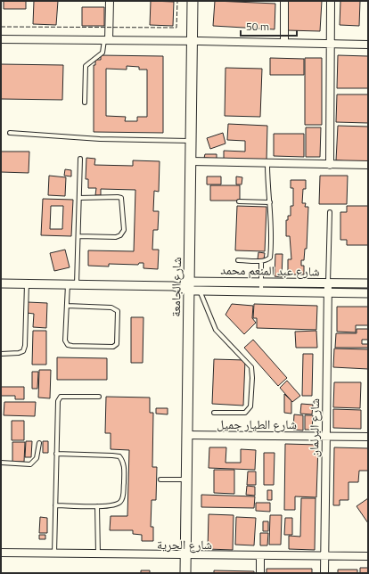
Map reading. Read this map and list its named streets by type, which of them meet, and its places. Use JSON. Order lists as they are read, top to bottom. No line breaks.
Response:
{"streets":{"main road":["شارع الجامعة"],"street":["شارع عبد المنعم محمد","شارع الطيار جميل","شارع البرلمان","شارع الحرية"]},"crossings":[["شارع عبد المنعم محمد","شارع الجامعة"],["شارع عبد المنعم محمد","شارع البرلمان"],["شارع الجامعة","شارع الطيار جميل"],["شارع الجامعة","شارع الحرية"],["شارع الطيار جميل","شارع البرلمان"],["شارع البرلمان","شارع الحرية"]],"scale_bar":"50 m"}
